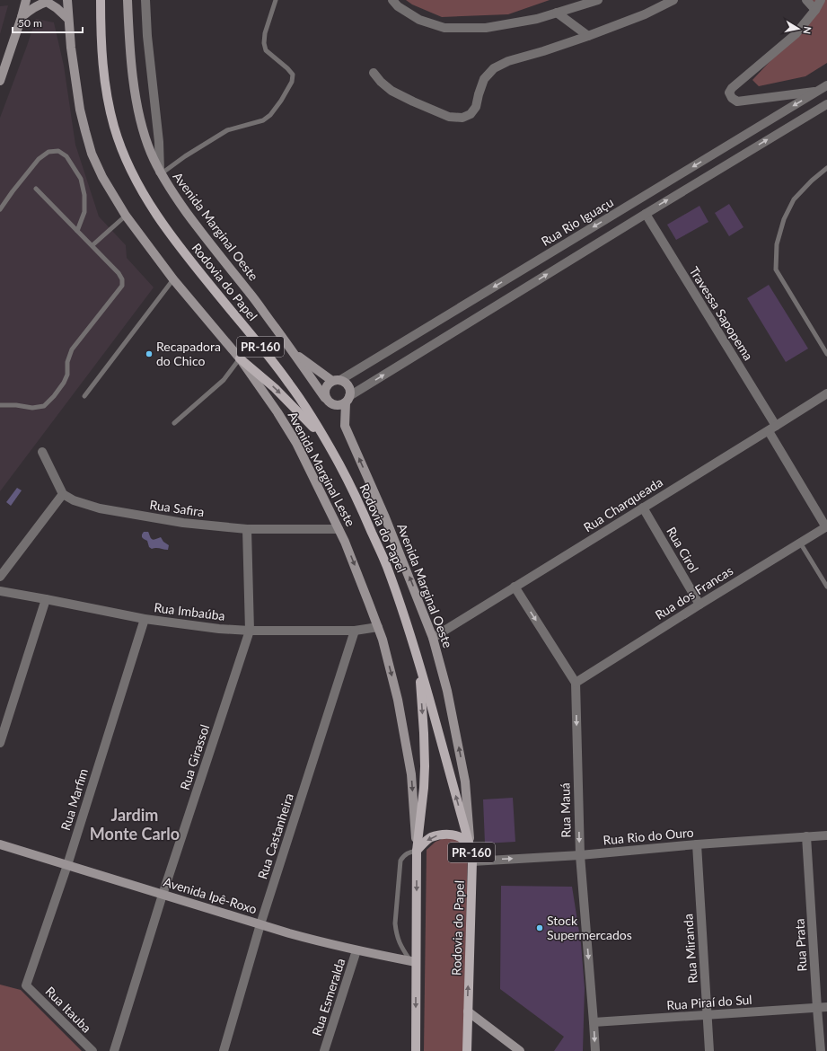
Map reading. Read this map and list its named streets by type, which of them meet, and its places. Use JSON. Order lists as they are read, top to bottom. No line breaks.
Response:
{"streets":{"main road":["Avenida Marginal Oeste","Rodovia do Papel","PR-160","Avenida Marginal Leste","Avenida Ipê-Roxo"],"street":["Rua Rio Iguaçu","Travessa Sapopema","Rua Charqueada","Rua Safira","Rua Cirol","Rua dos Francas","Rua Imbaúba","Rua Girassol","Rua Marfim","Rua Mauá","Rua Castanheira","Rua Rio do Ouro","Rua Prata","Rua Miranda","Rua Esmeralda","Rua Piraí do Sul","Rua Itauba"]},"crossings":[["Rua Rio Iguaçu","Avenida Marginal Oeste"],["Avenida Marginal Oeste","Rodovia do Papel"],["Avenida Marginal Oeste","Rua Charqueada"],["Rodovia do Papel","Avenida Marginal Leste"],["Rodovia do Papel","Rua Rio do Ouro"],["Rodovia do Papel","Avenida Ipê-Roxo"],["Travessa Sapopema","Rua Charqueada"],["Travessa Sapopema","Rua dos Francas"],["Avenida Marginal Leste","Rua Safira"],["Avenida Marginal Leste","Rua Imbaúba"],["Rua Charqueada","Rua Cirol"],["Rua Safira","Rua Girassol"],["Rua Cirol","Rua dos Francas"],["Rua dos Francas","Rua Mauá"],["Rua Imbaúba","Rua Girassol"],["Rua Imbaúba","Rua Marfim"],["Rua Imbaúba","Rua Castanheira"],["Rua Girassol","Avenida Ipê-Roxo"],["Rua Marfim","Avenida Ipê-Roxo"],["Rua Marfim","Rua Itauba"],["Rua Mauá","Rua Rio do Ouro"],["Rua Mauá","Rua Piraí do Sul"],["Rua Castanheira","Avenida Ipê-Roxo"],["Rua Rio do Ouro","Rua Prata"],["Rua Rio do Ouro","Rua Miranda"],["Avenida Ipê-Roxo","Rua Esmeralda"],["Rua Prata","Rua Piraí do Sul"],["Rua Miranda","Rua Piraí do Sul"]],"one_way":["Avenida Marginal Oeste","Avenida Marginal Leste","Rua Mauá"],"districts":["Jardim Monte Carlo"],"places":["Recapadora do Chico","Stock Supermercados"],"scale_bar":"50 m","north":"right"}
